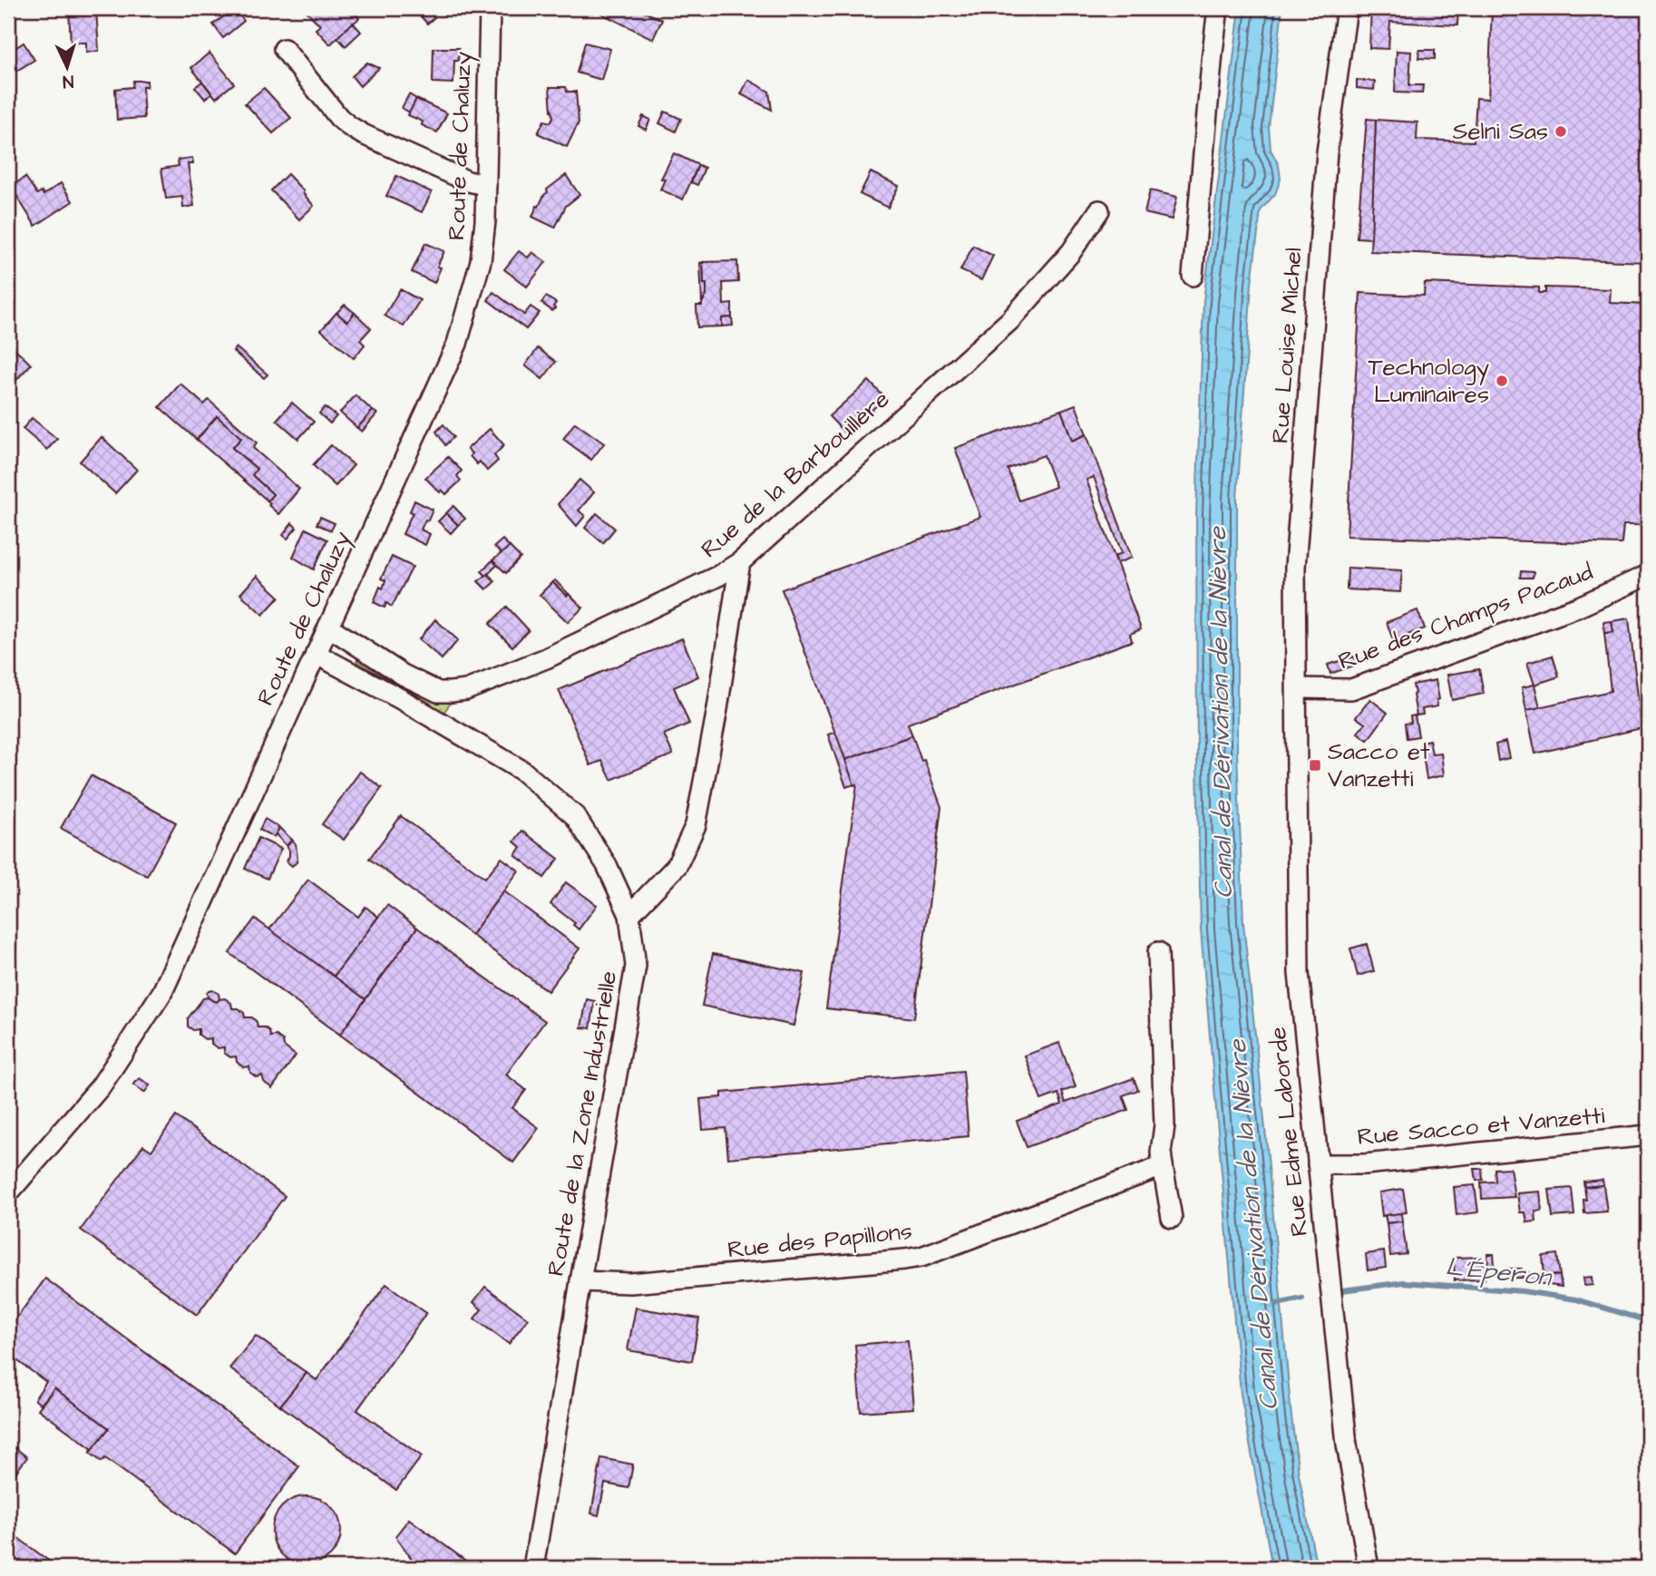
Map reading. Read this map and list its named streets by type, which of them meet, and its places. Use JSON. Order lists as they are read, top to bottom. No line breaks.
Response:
{"streets":{"street":["Route de Chaluzy","Rue Louise Michel","Rue de la Barbouillère","Rue des Champs Pacaud","Route de la Zone Industrielle","Rue Sacco et Vanzetti","Rue Edme Laborde","Rue des Papillons"]},"crossings":[["Route de Chaluzy","Rue de la Barbouillère"],["Route de Chaluzy","Route de la Zone Industrielle"],["Rue Louise Michel","Rue des Champs Pacaud"],["Rue Louise Michel","Rue Edme Laborde"],["Rue des Champs Pacaud","Rue Edme Laborde"],["Route de la Zone Industrielle","Rue des Papillons"],["Rue Sacco et Vanzetti","Rue Edme Laborde"]],"water":["Canal de Dérivation de la Nièvre","L'Éperon"],"places":{"other":["Selni Sas","Technology Luminaires"],"transit":["Sacco et Vanzetti"]},"north":"bottom"}
